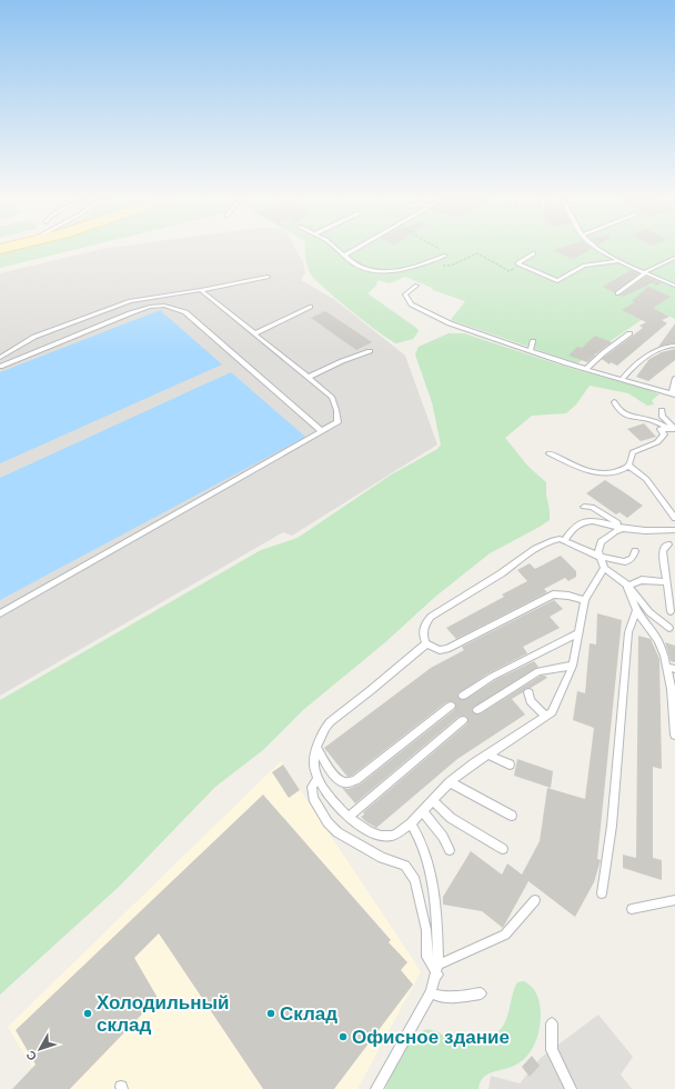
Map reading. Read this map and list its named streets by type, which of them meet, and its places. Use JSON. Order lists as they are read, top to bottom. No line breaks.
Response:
{"places":["Холодильный склад","Склад","Офисное здание"],"north":"bottom left"}
